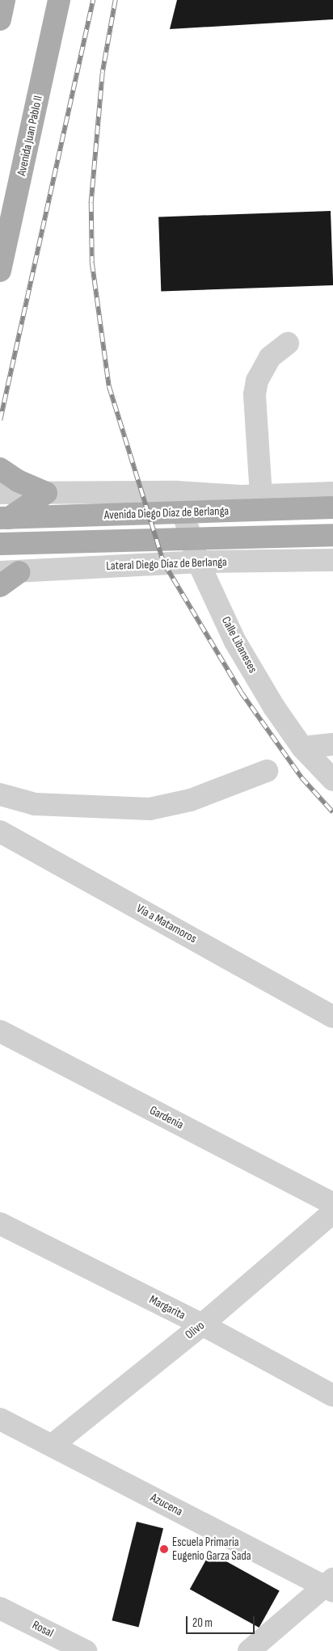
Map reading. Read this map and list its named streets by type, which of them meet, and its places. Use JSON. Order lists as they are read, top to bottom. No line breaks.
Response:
{"streets":{"main road":["Avenida Juan Pablo II","Avenida Diego Díaz de Berlanga"],"street":["Lateral Diego Díaz de Berlanga","Calle Libaneses","Vía a Matamoros","Gardenia","Margarita","Olivo","Azucena","Rosal"]},"crossings":[["Lateral Diego Díaz de Berlanga","Calle Libaneses"],["Margarita","Olivo"],["Olivo","Azucena"]],"places":["Escuela Primaria Eugenio Garza Sada"],"scale_bar":"20 m"}
